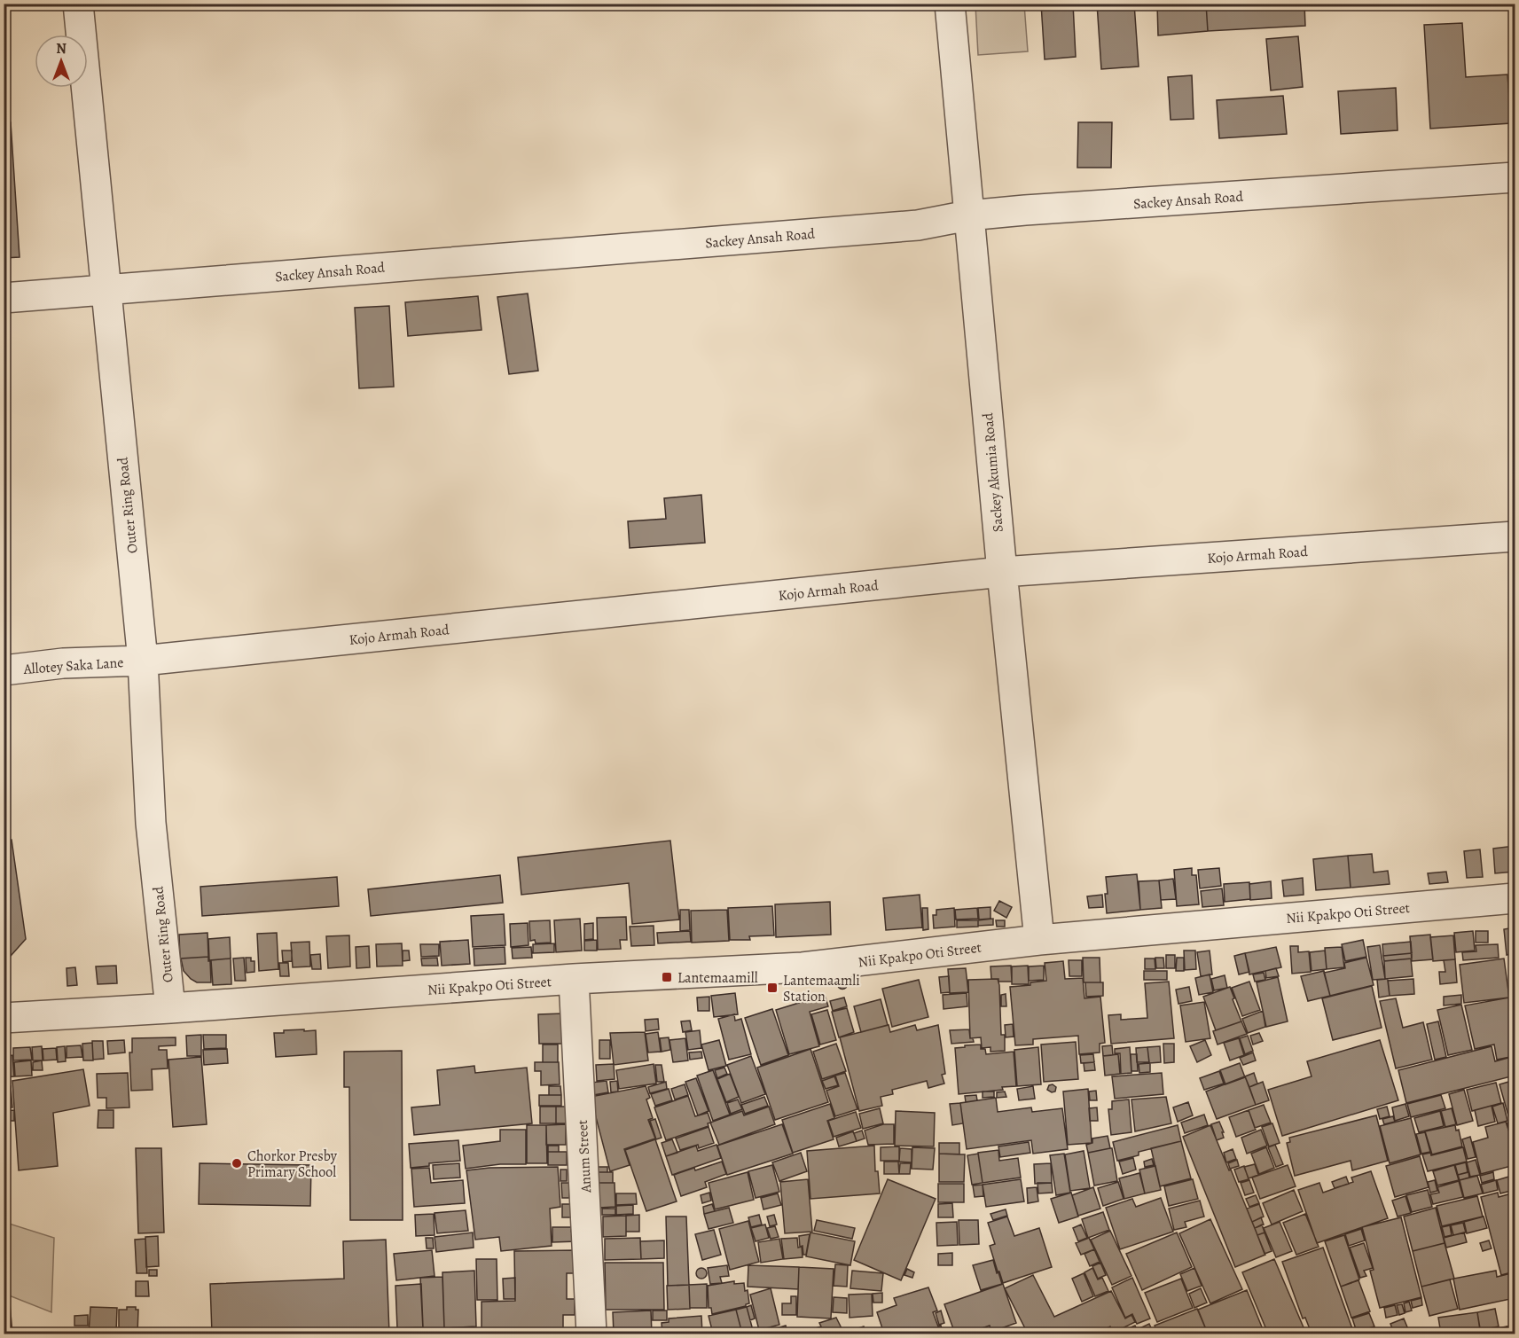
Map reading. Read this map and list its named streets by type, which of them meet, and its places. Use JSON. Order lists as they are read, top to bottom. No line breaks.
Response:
{"streets":{"street":["Sackey Ansah Road","Sackey Akumia Road","Outer Ring Road","Kojo Armah Road","Allotey Saka Lane","Nii Kpakpo Oti Street","Anum Street"]},"crossings":[["Sackey Ansah Road","Sackey Akumia Road"],["Sackey Ansah Road","Outer Ring Road"],["Sackey Akumia Road","Kojo Armah Road"],["Sackey Akumia Road","Nii Kpakpo Oti Street"],["Outer Ring Road","Kojo Armah Road"],["Outer Ring Road","Allotey Saka Lane"],["Outer Ring Road","Nii Kpakpo Oti Street"],["Kojo Armah Road","Allotey Saka Lane"],["Nii Kpakpo Oti Street","Anum Street"]],"places":{"transit":["Lantemaamill","Lantemaamli Station"],"other":["Chorkor Presby Primary School"]},"north":"top"}
